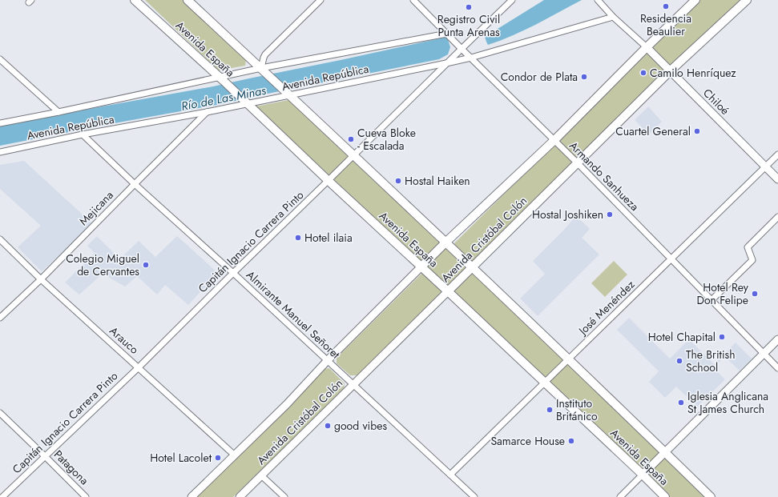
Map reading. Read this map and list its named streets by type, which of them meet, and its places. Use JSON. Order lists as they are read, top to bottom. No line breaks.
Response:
{"streets":{"main road":["Avenida España","Avenida Cristóbal Colón"],"street":["Avenida República","Chiloé","Armando Sanhueza","Mejicana","Capitán Ignacio Carrera Pinto","José Menéndez","Almirante Manuel Señoret","Arauco","Patagona"]},"crossings":[["Avenida España","Avenida República"],["Avenida España","Avenida Cristóbal Colón"],["Avenida España","Capitán Ignacio Carrera Pinto"],["Avenida España","José Menéndez"],["Avenida República","Chiloé"],["Avenida República","Armando Sanhueza"],["Avenida República","Mejicana"],["Avenida República","Capitán Ignacio Carrera Pinto"],["Avenida República","Almirante Manuel Señoret"],["Chiloé","Avenida Cristóbal Colón"],["Chiloé","José Menéndez"],["Armando Sanhueza","Avenida Cristóbal Colón"],["Armando Sanhueza","Capitán Ignacio Carrera Pinto"],["Armando Sanhueza","José Menéndez"],["Mejicana","Almirante Manuel Señoret"],["Mejicana","Arauco"],["Avenida Cristóbal Colón","Almirante Manuel Señoret"],["Avenida Cristóbal Colón","Arauco"],["Capitán Ignacio Carrera Pinto","Almirante Manuel Señoret"],["Capitán Ignacio Carrera Pinto","Arauco"],["Capitán Ignacio Carrera Pinto","Patagona"],["José Menéndez","Almirante Manuel Señoret"]],"water":["Río de Las Minas"],"places":["Residencia Beaulier","Registro Civil Punta Arenas","Camilo Henríquez","Condor de Plata","Cuartel General","Cueva Bloke - Escalada","Hostal Haiken","Hostal Joshiken","Hotel ilaia","Colegio Miguel de Cervantes","Hotel Rey Don Felipe","Hotel Chapital","The British School","Iglesia Anglicana St James Church","Instituto Británico","good vibes","Samarce House","Hotel Lacolet"]}
